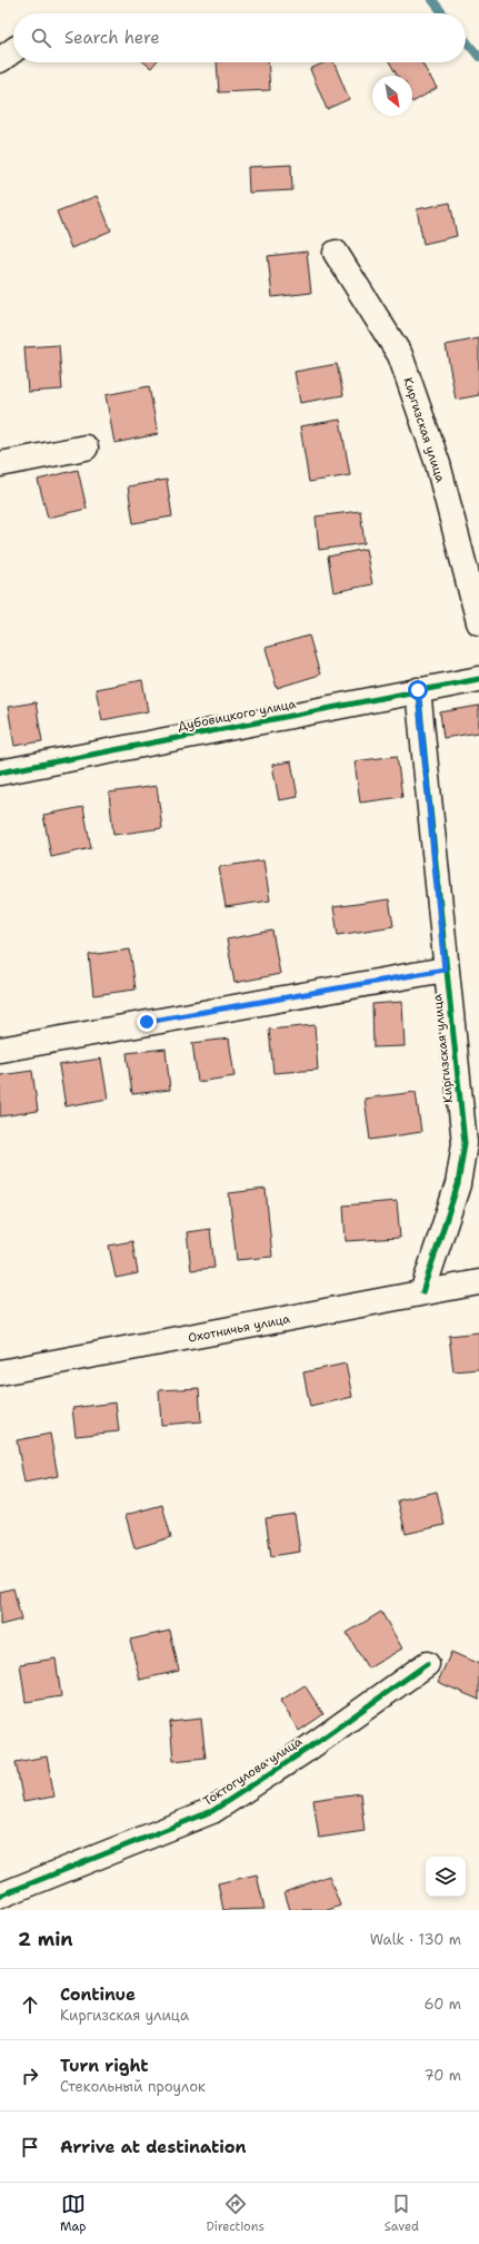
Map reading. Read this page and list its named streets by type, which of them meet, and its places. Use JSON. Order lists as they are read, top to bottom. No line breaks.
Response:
{"streets":{"street":["Киргизская улица","Дубовицкого улица","Охотничья улица","Токтогулова улица"]},"crossings":[["Киргизская улица","Дубовицкого улица"],["Киргизская улица","Охотничья улица"]],"north":"bottom right","page":{"search":"Search here","heading":["2 min","Walk · 130 m"],"list":[["Continue","Киргизская улица","60 m"],["Turn right","Стекольный проулок","70 m"],"Arrive at destination"],"nav":["Map","Directions","Saved"]}}
